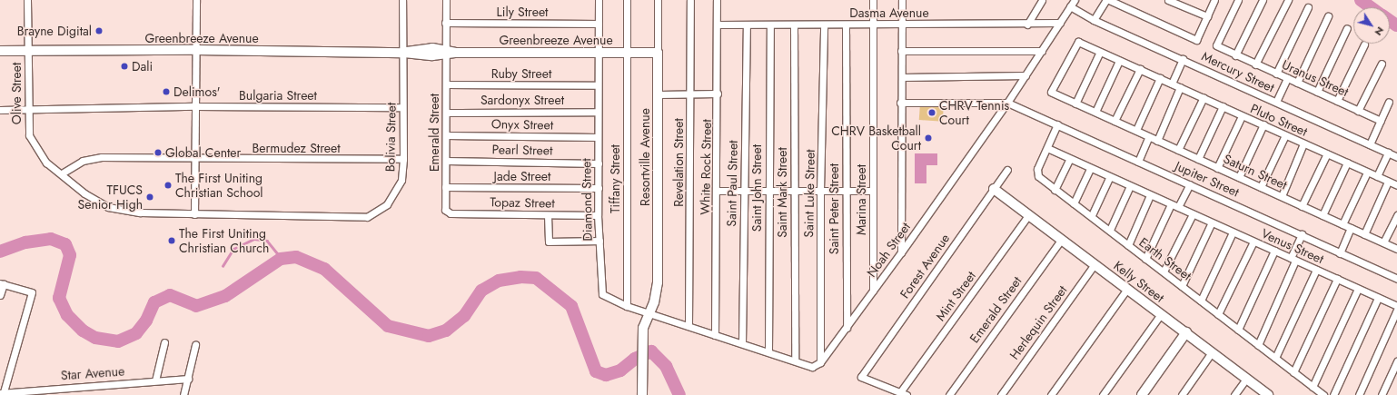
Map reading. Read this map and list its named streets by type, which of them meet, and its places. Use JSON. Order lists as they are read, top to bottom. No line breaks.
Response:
{"streets":{"street":["Lily Street","Dasma Avenue","Greenbreeze Avenue","Mercury Street","Ruby Street","Uranus Street","Olive Street","Bulgaria Street","Sardonyx Street","Pluto Street","Onyx Street","Emerald Street","Bolivia Street","Bermudez Street","Pearl Street","Resortville Avenue","Revelation Street","White Rock Street","Saturn Street","Jade Street","Tiffany Street","Jupiter Street","Saint Paul Street","Saint John Street","Saint Mark Street","Saint Luke Street","Diamond Street","Marina Street","Topaz Street","Saint Peter Street","Venus Street","Noah Street","Earth Street","Forest Avenue","Kelly Street","Mint Street","Herlequin Street","Star Avenue"]},"crossings":[["Lily Street","Emerald Street"],["Lily Street","Diamond Street"],["Dasma Avenue","White Rock Street"],["Dasma Avenue","Saint Paul Street"],["Dasma Avenue","Saint John Street"],["Dasma Avenue","Saint Mark Street"],["Dasma Avenue","Saint Luke Street"],["Dasma Avenue","Marina Street"],["Dasma Avenue","Saint Peter Street"],["Dasma Avenue","Noah Street"],["Greenbreeze Avenue","Olive Street"],["Greenbreeze Avenue","Emerald Street"],["Greenbreeze Avenue","Bolivia Street"],["Greenbreeze Avenue","Resortville Avenue"],["Greenbreeze Avenue","Tiffany Street"],["Greenbreeze Avenue","Diamond Street"],["Mercury Street","Noah Street"],["Ruby Street","Emerald Street"],["Ruby Street","Diamond Street"],["Olive Street","Bulgaria Street"],["Olive Street","Bolivia Street"],["Olive Street","Bermudez Street"],["Bulgaria Street","Bolivia Street"],["Sardonyx Street","Emerald Street"],["Sardonyx Street","Diamond Street"],["Pluto Street","Saturn Street"],["Onyx Street","Emerald Street"],["Onyx Street","Diamond Street"],["Emerald Street","Pearl Street"],["Emerald Street","Jade Street"],["Emerald Street","Topaz Street"],["Emerald Street","Kelly Street"],["Bolivia Street","Bermudez Street"],["Pearl Street","Diamond Street"],["Resortville Avenue","Diamond Street"],["Jade Street","Diamond Street"],["Tiffany Street","Diamond Street"],["Jupiter Street","Noah Street"],["Jupiter Street","Earth Street"],["Saint Luke Street","Noah Street"],["Diamond Street","Topaz Street"],["Marina Street","Noah Street"],["Saint Peter Street","Noah Street"],["Venus Street","Earth Street"],["Forest Avenue","Kelly Street"],["Forest Avenue","Mint Street"],["Kelly Street","Mint Street"],["Kelly Street","Herlequin Street"]],"places":["Brayne Digital","Dali","Delimos'","CHRV Tennis Court","CHRV Basketball Court","Global Center","The First Uniting Christian School","TFUCS Senior High","The First Uniting Christian Church"],"north":"bottom right"}
